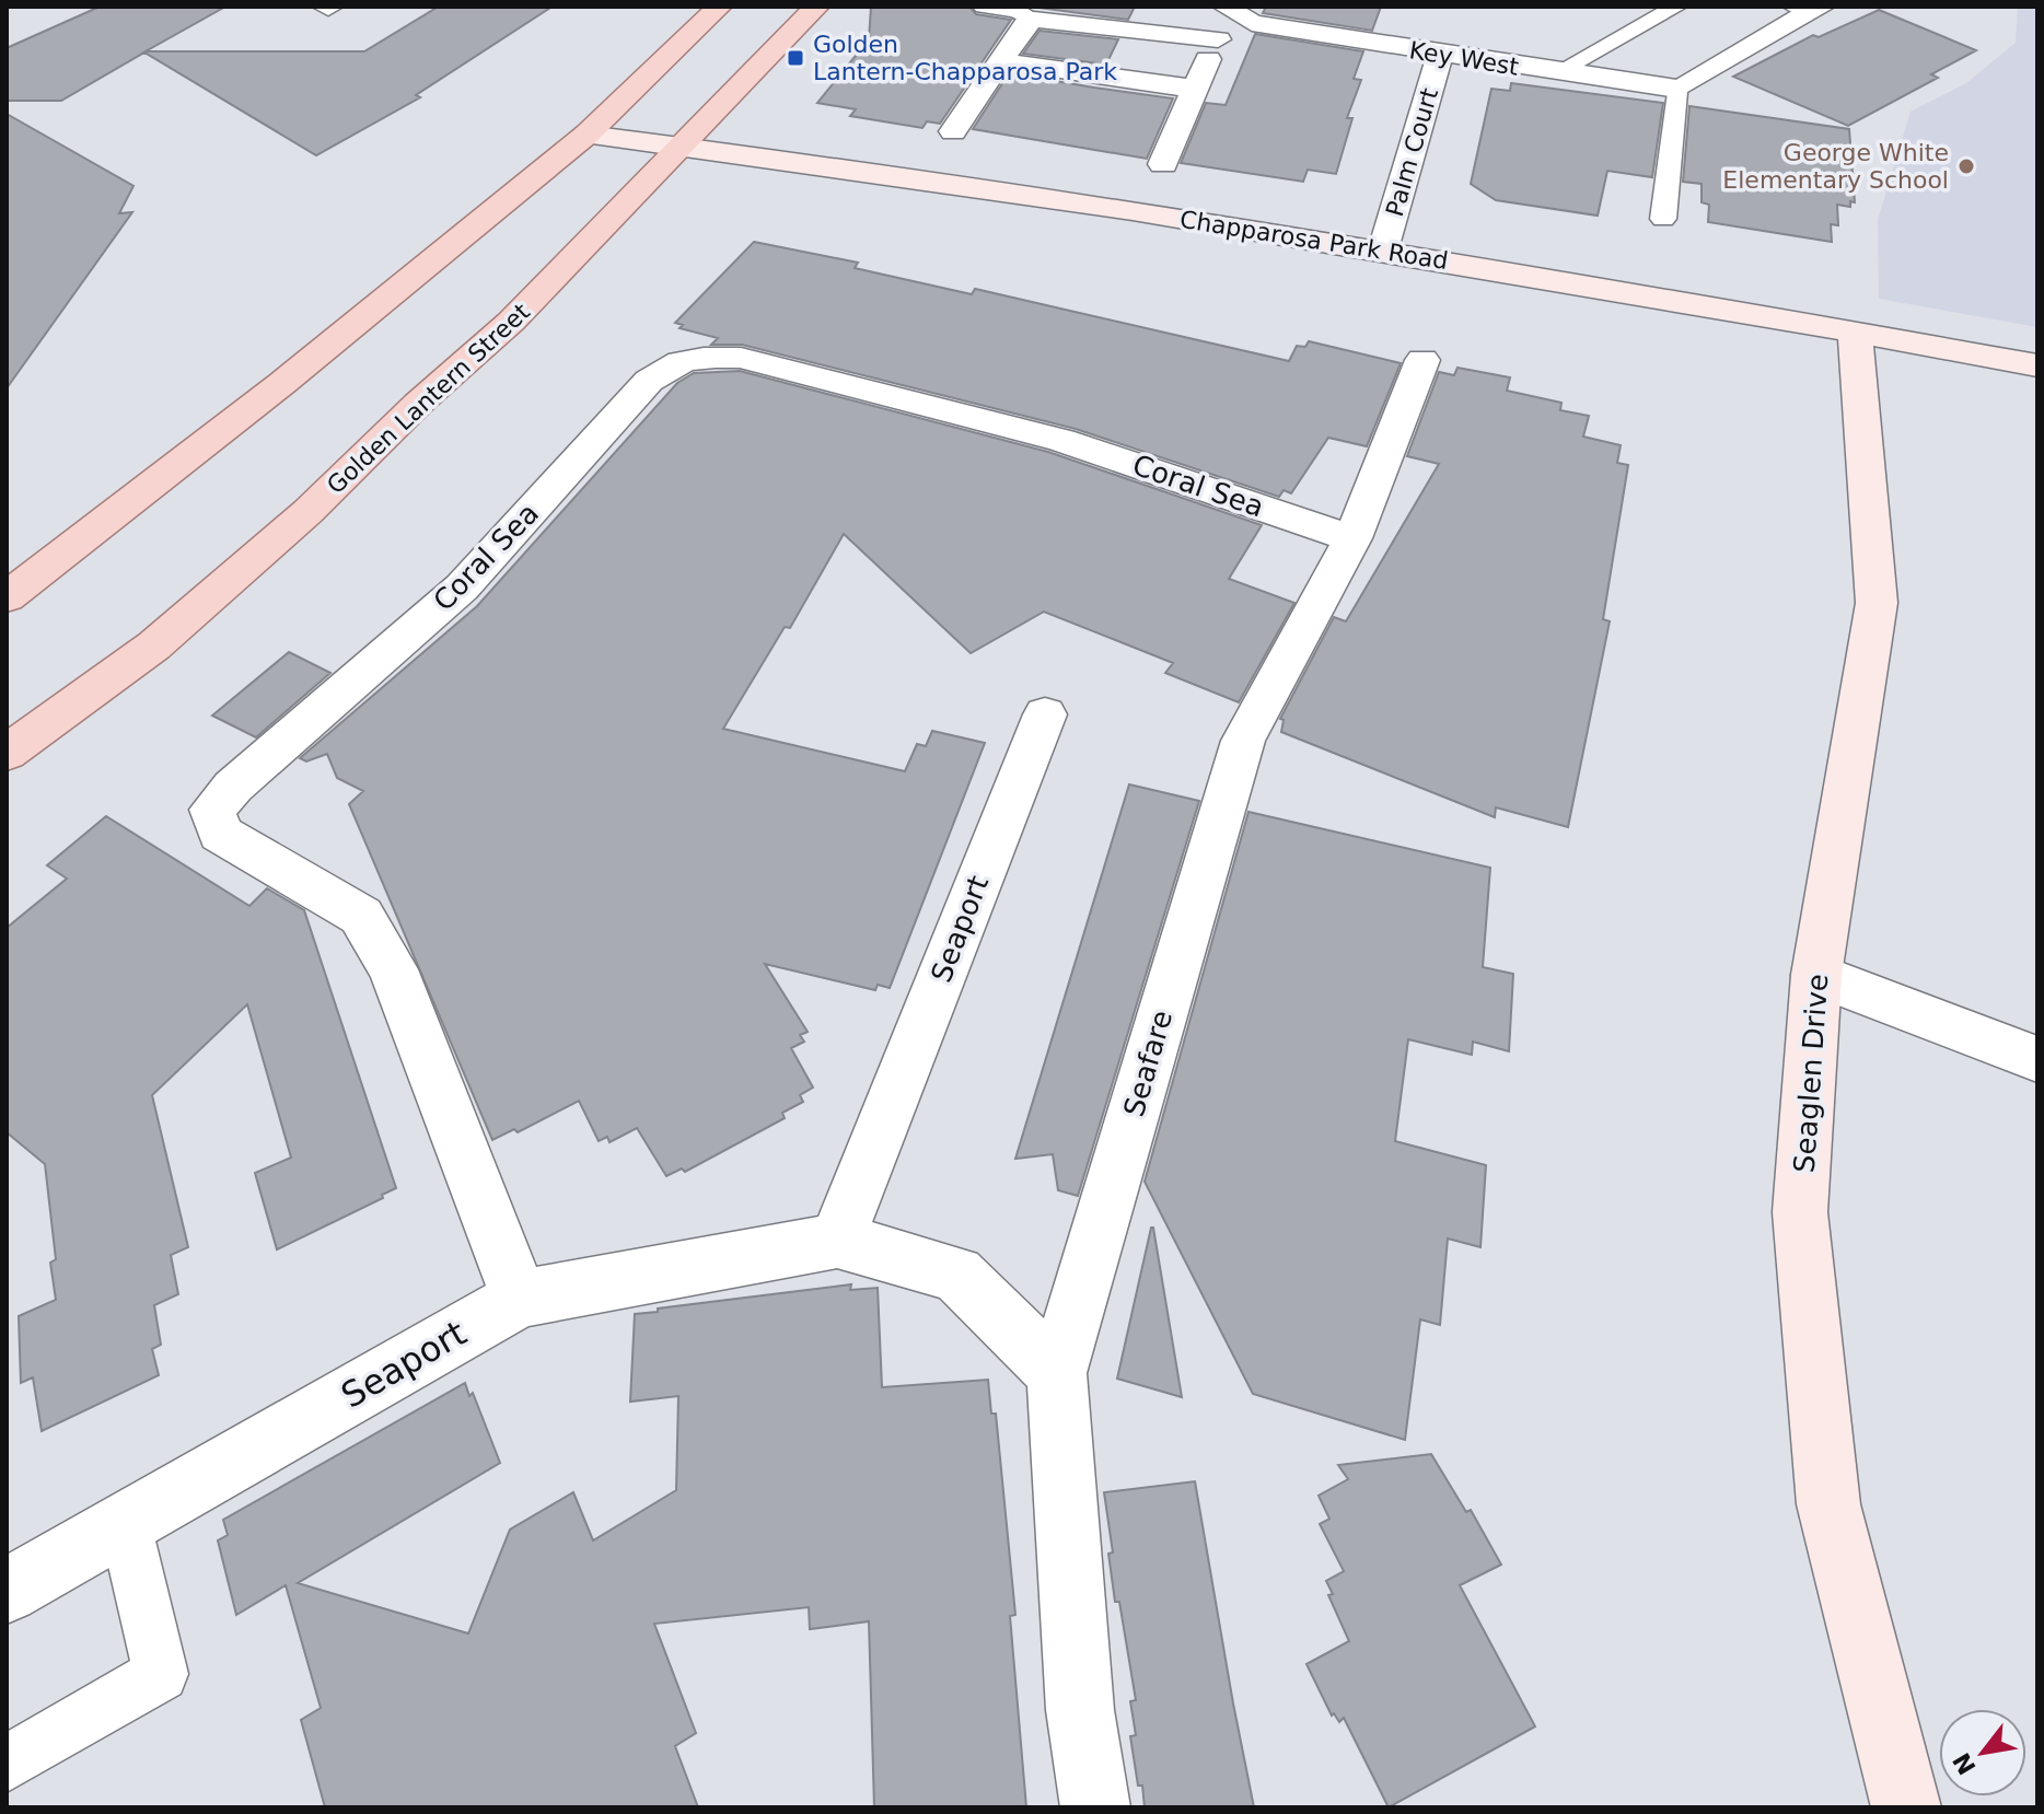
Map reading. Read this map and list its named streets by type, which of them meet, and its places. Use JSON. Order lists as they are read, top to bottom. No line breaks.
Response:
{"streets":{"main road":["Golden Lantern Street"],"street":["Key West","Palm Court","Chapparosa Park Road","Coral Sea","Seaport","Seafare","Seaglen Drive"]},"crossings":[["Key West","Palm Court"],["Palm Court","Chapparosa Park Road"],["Chapparosa Park Road","Golden Lantern Street"],["Chapparosa Park Road","Seaglen Drive"],["Coral Sea","Seaport"],["Coral Sea","Seafare"],["Seaport","Seafare"]],"places":{"transit":["Golden Lantern-Chapparosa Park"],"other":["George White Elementary School"]},"north":"bottom left"}
